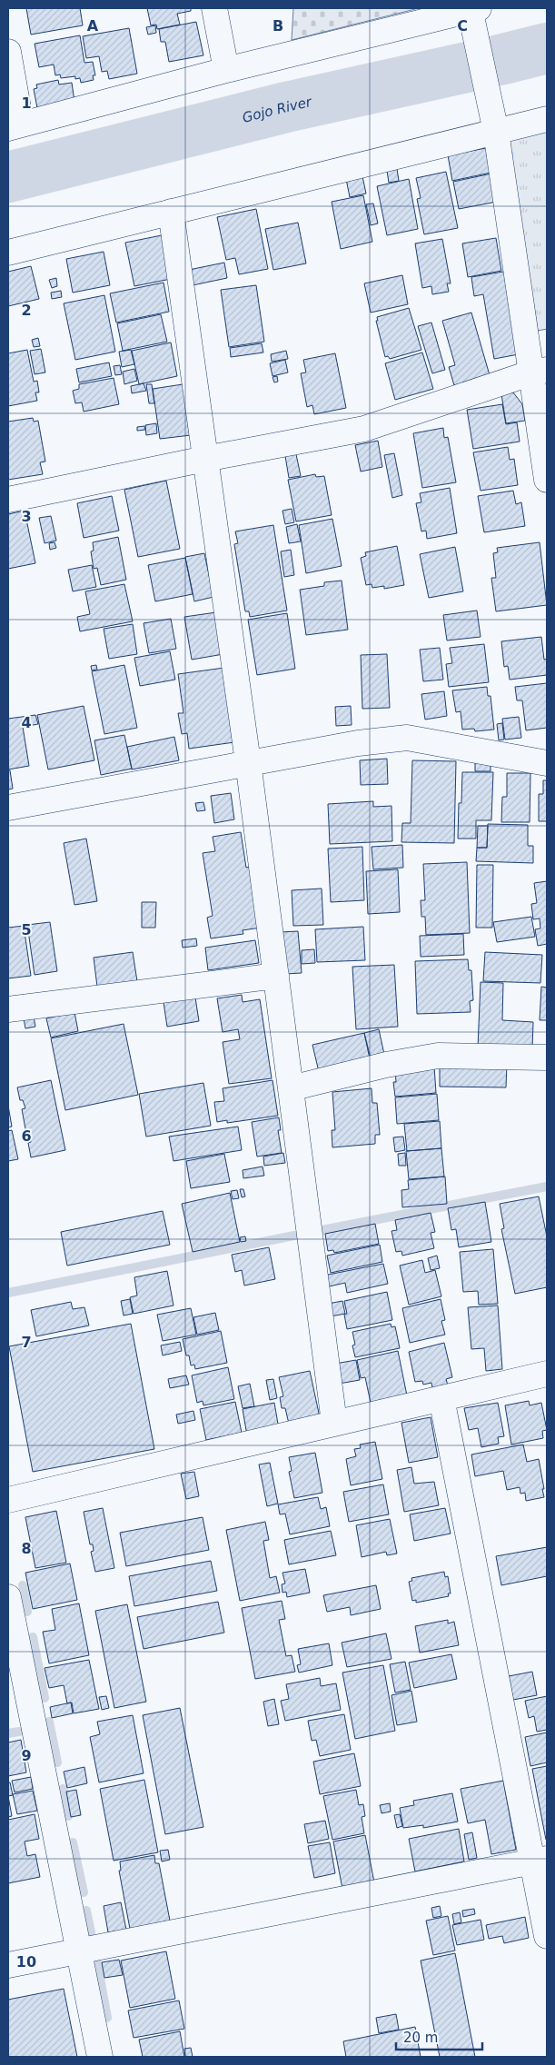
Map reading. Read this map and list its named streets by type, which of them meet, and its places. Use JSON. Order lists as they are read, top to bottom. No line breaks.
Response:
{"water":["Gojo River"],"scale_bar":"20 m","grid":{"columns":["A","B","C"],"rows":["1","2","3","4","5","6","7","8","9","10"]}}
